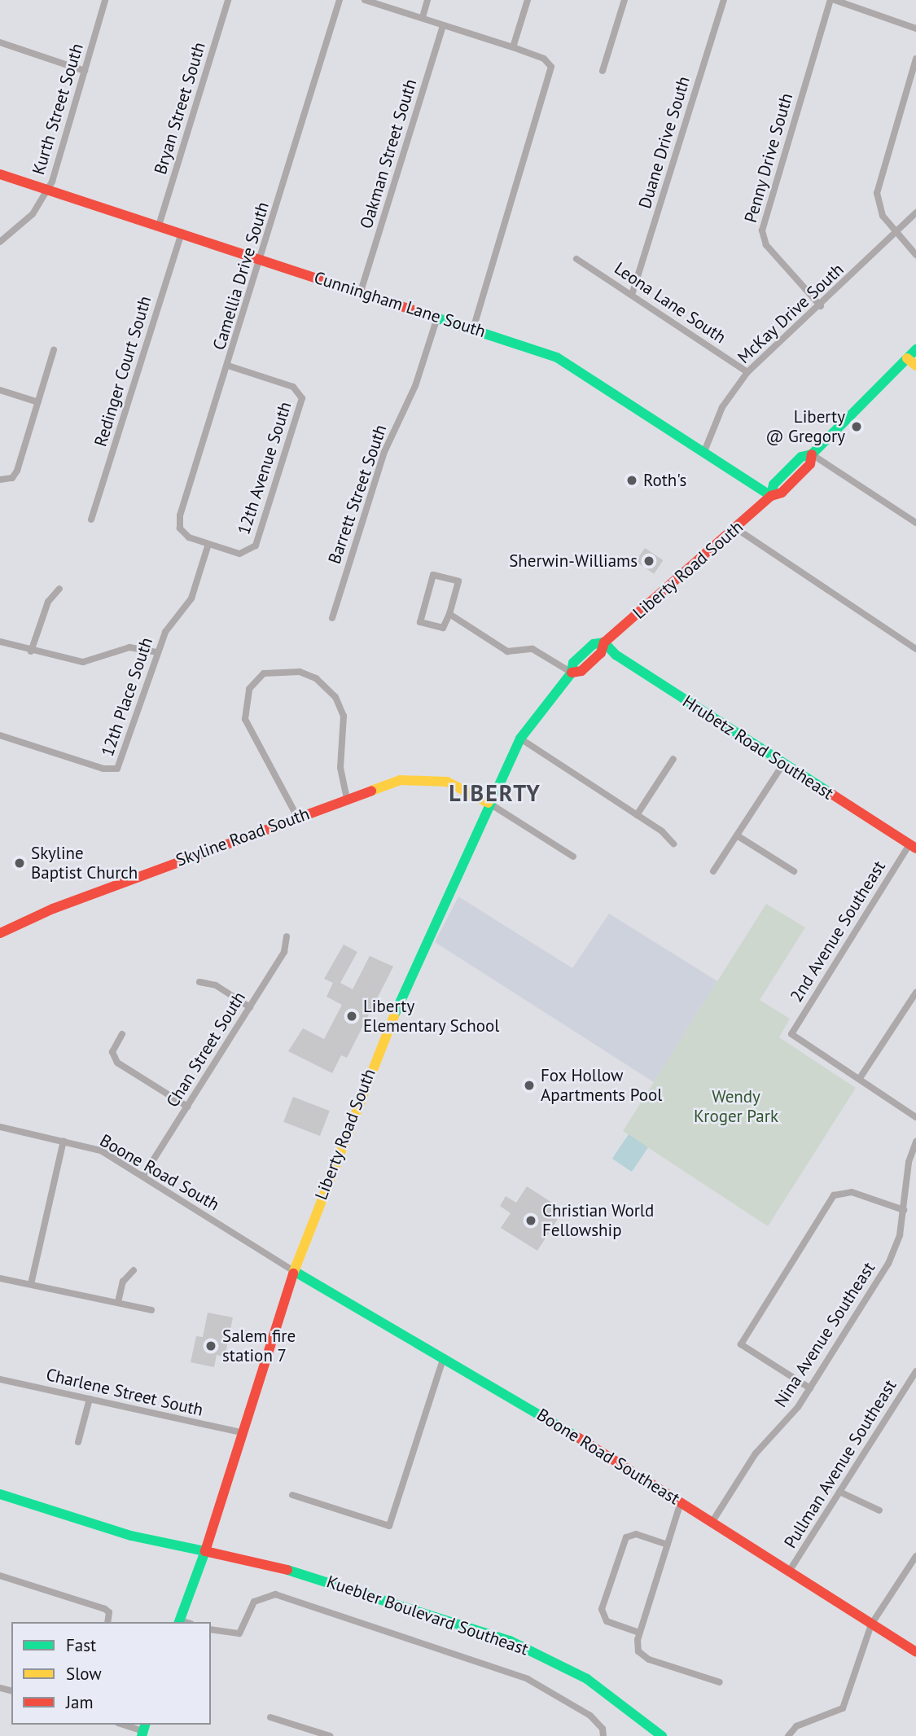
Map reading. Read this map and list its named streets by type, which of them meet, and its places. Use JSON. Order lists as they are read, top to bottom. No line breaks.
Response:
{"streets":{"main road":["Cunningham Lane South","Liberty Road South","Hrubetz Road Southeast","Skyline Road South","Boone Road Southeast","Kuebler Boulevard Southeast"],"street":["Bryan Street South","Kurth Street South","Duane Drive South","Oakman Street South","Penny Drive South","Camellia Drive South","Leona Lane South","McKay Drive South","Redinger Court South","12th Avenue South","Barrett Street South","12th Place South","2nd Avenue Southeast","Chan Street South","Boone Road South","Nina Avenue Southeast","Charlene Street South","Pullman Avenue Southeast"]},"crossings":[["Bryan Street South","Cunningham Lane South"],["Kurth Street South","Cunningham Lane South"],["Duane Drive South","Leona Lane South"],["Oakman Street South","Cunningham Lane South"],["Penny Drive South","McKay Drive South"],["Camellia Drive South","Cunningham Lane South"],["Camellia Drive South","12th Avenue South"],["Camellia Drive South","12th Place South"],["Leona Lane South","McKay Drive South"],["Cunningham Lane South","McKay Drive South"],["Cunningham Lane South","Redinger Court South"],["Cunningham Lane South","Barrett Street South"],["Cunningham Lane South","Liberty Road South"],["12th Avenue South","12th Place South"],["Liberty Road South","Hrubetz Road Southeast"],["Liberty Road South","Skyline Road South"],["Liberty Road South","Boone Road South"],["Liberty Road South","Charlene Street South"],["Liberty Road South","Boone Road Southeast"],["Liberty Road South","Kuebler Boulevard Southeast"],["Hrubetz Road Southeast","2nd Avenue Southeast"],["Chan Street South","Boone Road South"],["Boone Road South","Boone Road Southeast"],["Nina Avenue Southeast","Boone Road Southeast"],["Boone Road Southeast","Pullman Avenue Southeast"]],"districts":["LIBERTY"],"parks":["Wendy Kroger Park"],"places":["Liberty @ Gregory","Roth's","Sherwin-Williams","Skyline Baptist Church","Liberty Elementary School","Fox Hollow Apartments Pool","Christian World Fellowship","Salem fire station 7"],"legend":["Fast","Slow","Jam"]}
